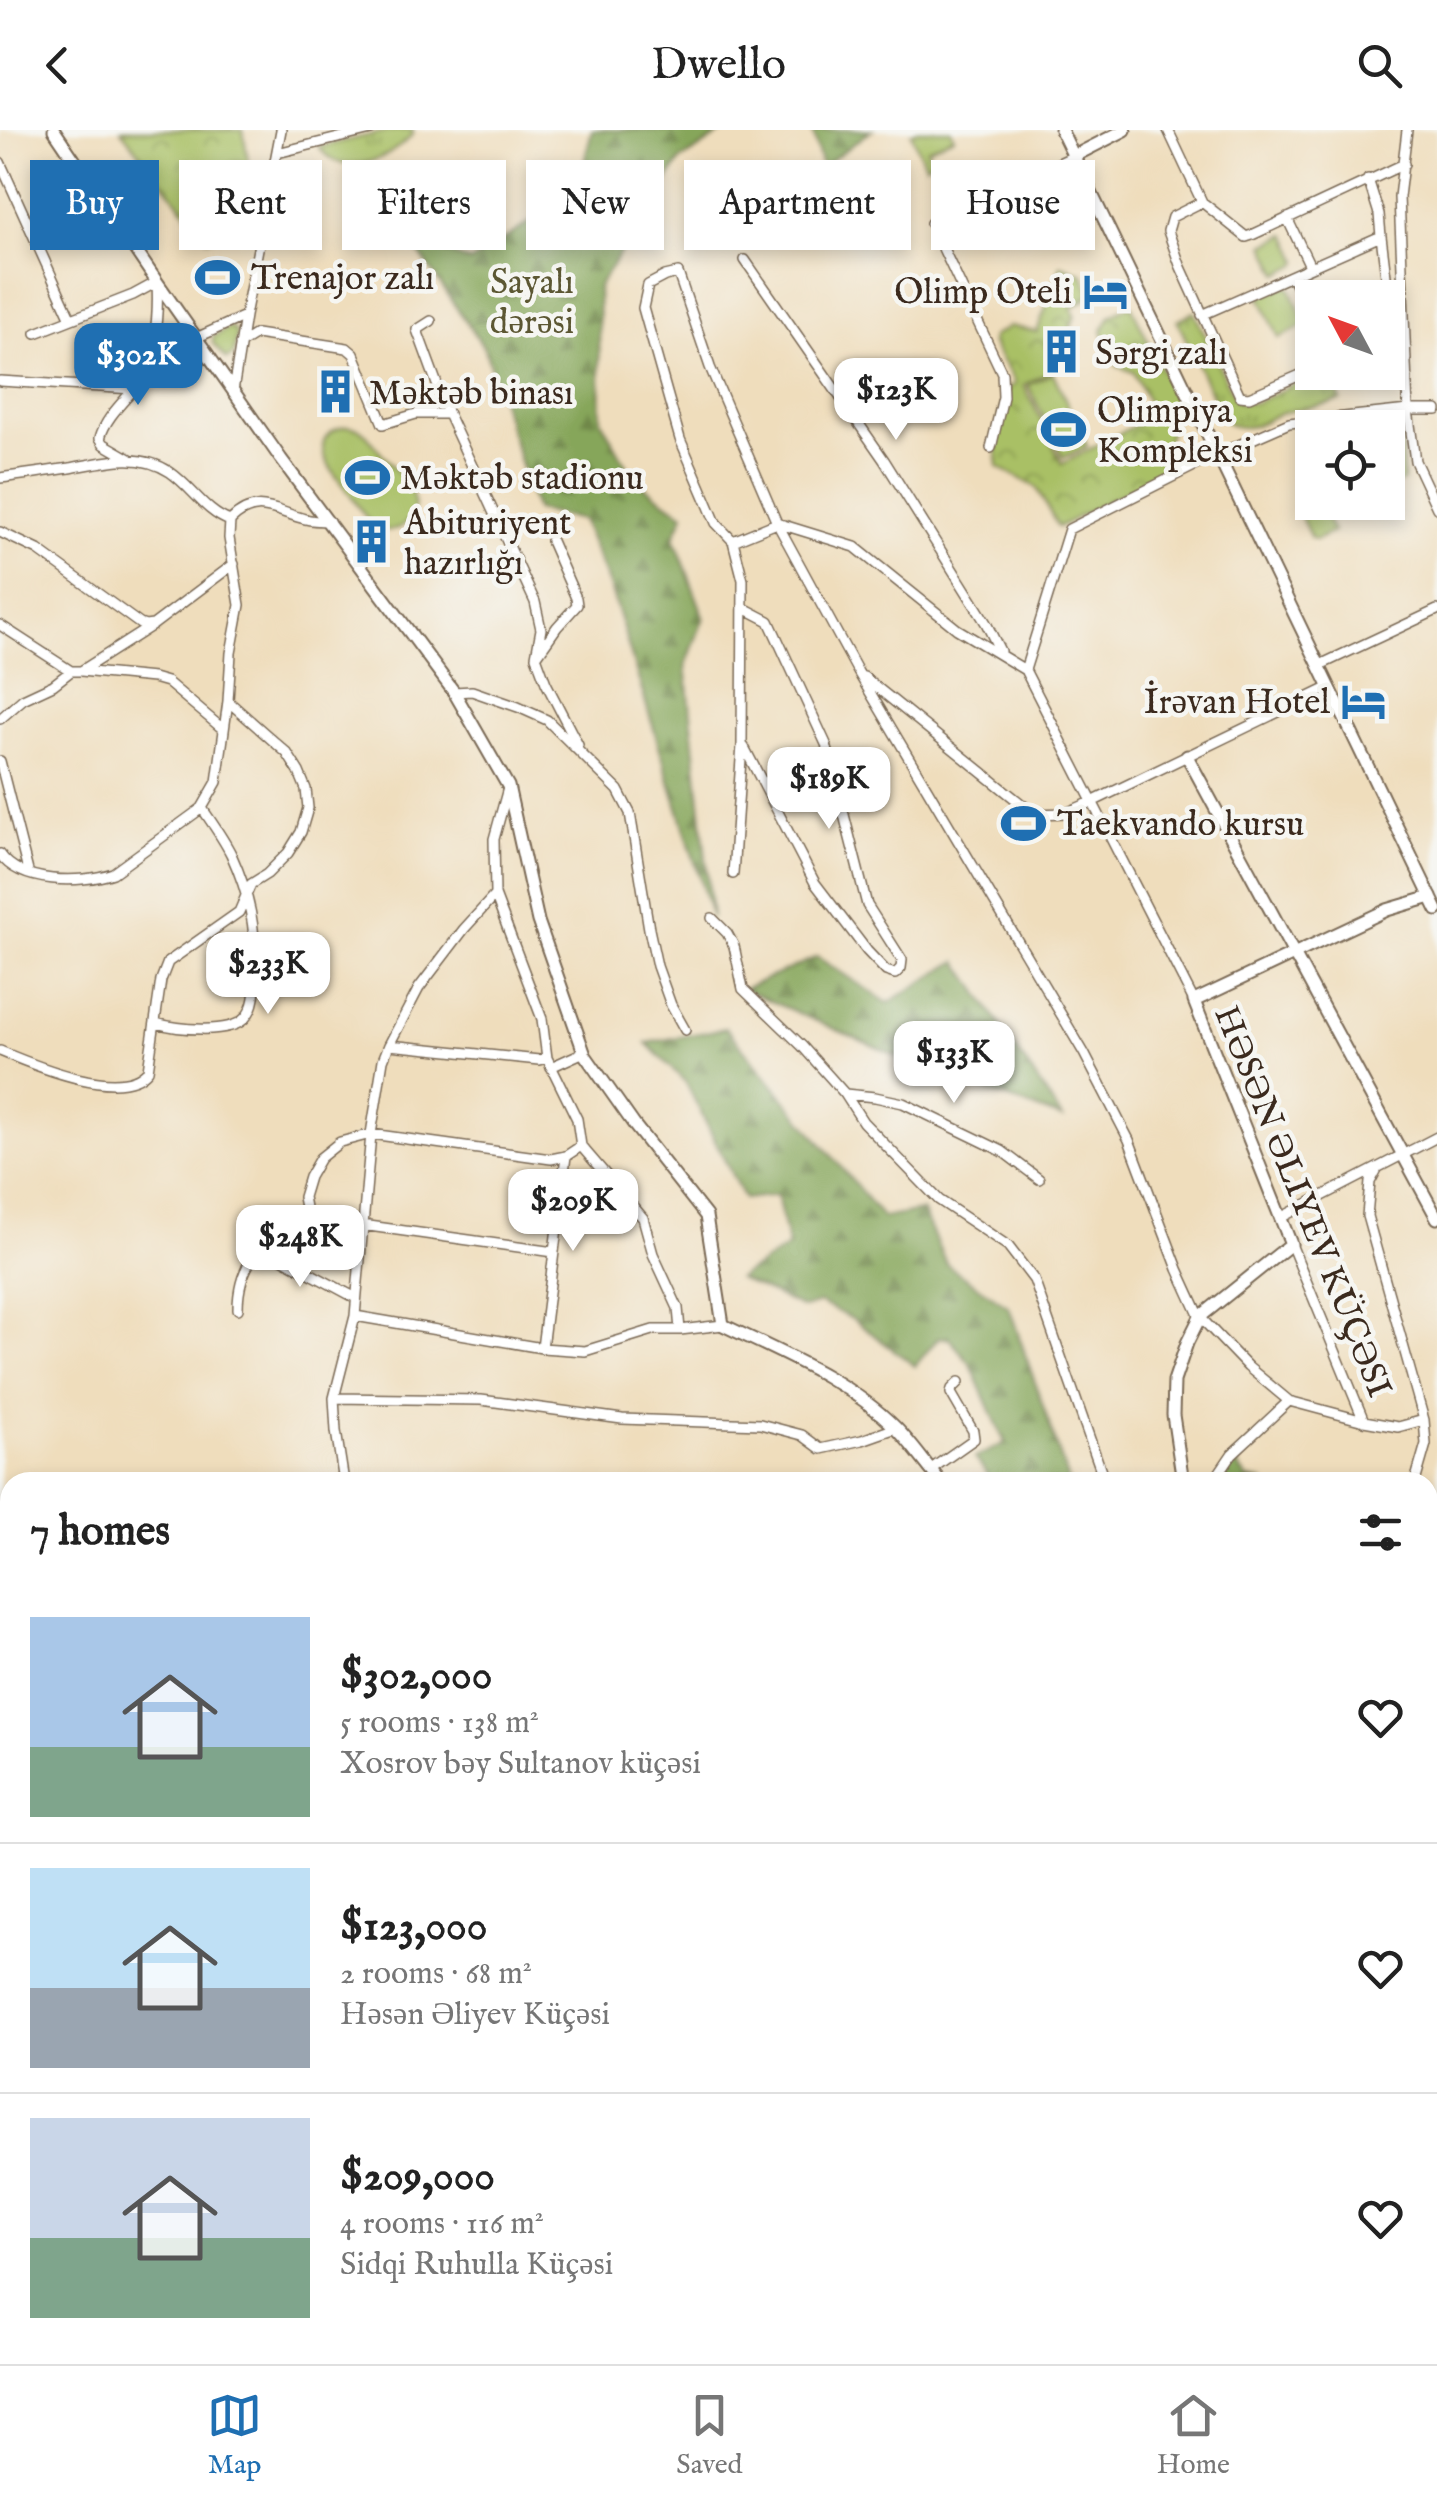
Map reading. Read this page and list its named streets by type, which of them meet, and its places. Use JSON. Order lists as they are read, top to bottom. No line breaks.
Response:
{"streets":{"street":["HƏSƏN ƏLIYEV KÜÇƏSI"]},"parks":["Sayalı dərəsi"],"places":{"sports":["Trenajor zalı","Olimpiya Kompleksi","Məktəb stadionu","Taekvando kursu"],"hotel":["Olimp Oteli","İrəvan Hotel"],"building":["Sərgi zalı","Məktəb binası","Abituriyent hazırlığı"]},"north":"top left","page":{"header":"Dwello","chip":["Buy","Rent","Filters","New","Apartment","House"],"price":["$302K","$123K","$189K","$233K","$133K","$209K","$248K"],"heading":"7 homes","list":[{"name":"$302,000","note":"5 rooms · 138 m² · Xosrov bəy Sultanov küçəsi"},{"name":"$123,000","note":"2 rooms · 68 m² · Həsən Əliyev Küçəsi"},{"name":"$209,000","note":"4 rooms · 116 m² · Sidqi Ruhulla Küçəsi"}],"tabs":["Map","Saved","Home"]}}
